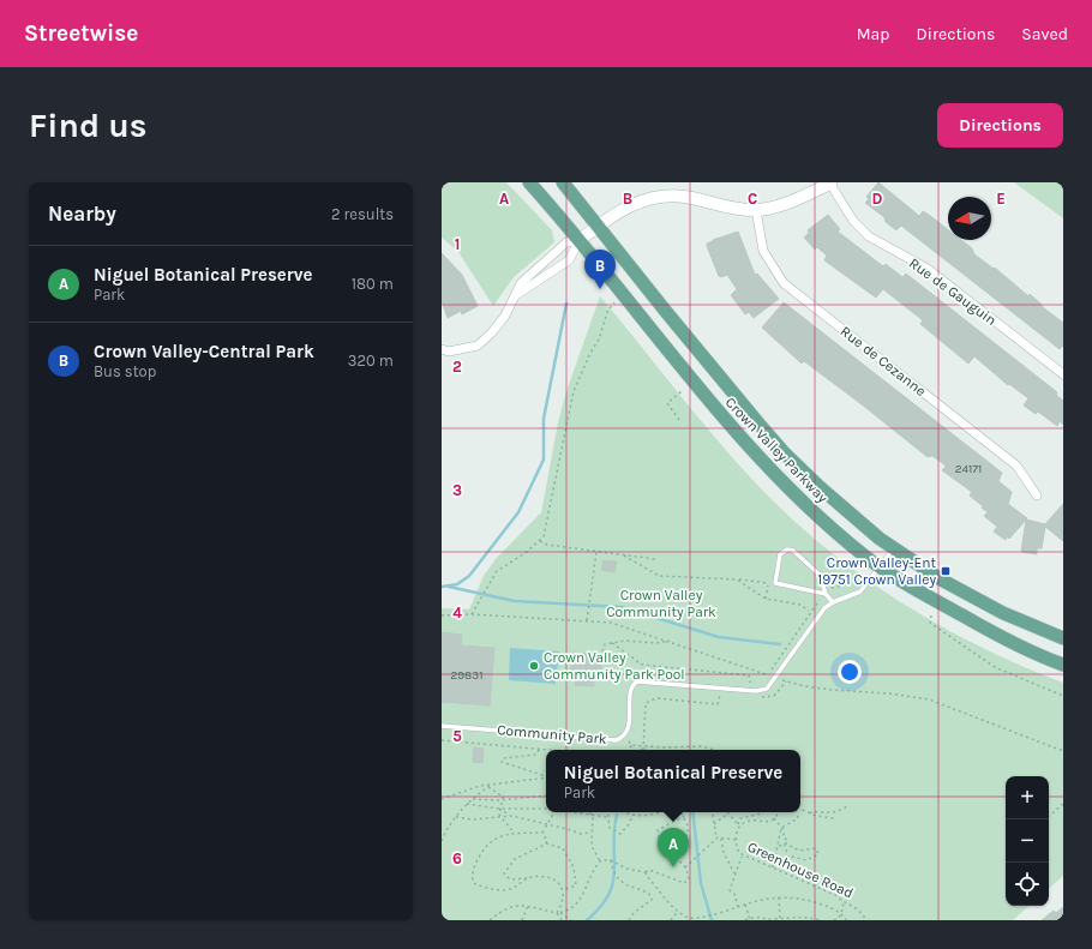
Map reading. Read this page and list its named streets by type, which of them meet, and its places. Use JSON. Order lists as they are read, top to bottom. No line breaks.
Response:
{"streets":{"main road":["Crown Valley Parkway"],"street":["Rue de Gauguin","Rue de Cezanne"],"lane":["Community Park"],"path":["Greenhouse Road"]},"crossings":[["Crown Valley Parkway","Community Park"]],"parks":["Crown Valley Community Park"],"places":{"transit":["Crown Valley-Ent 19751 Crown Valley"],"other":["Crown Valley Community Park Pool"]},"house_numbers":["24171","29831"],"north":"left","page":{"header":"Streetwise","nav":["Map","Directions","Saved"],"buttons":"Directions","title":"Find us","heading":["Nearby","2 results"],"list":[{"mark":"A","name":"Niguel Botanical Preserve","note":"Park","value":"180 m"},{"mark":"B","name":"Crown Valley-Central Park","note":"Bus stop","value":"320 m"}],"pins":["B","A"],"popup":["Niguel Botanical Preserve","Park"],"map_buttons":["+","−"]},"grid":{"columns":["A","B","C","D","E"],"rows":["1","2","3","4","5","6"]}}
